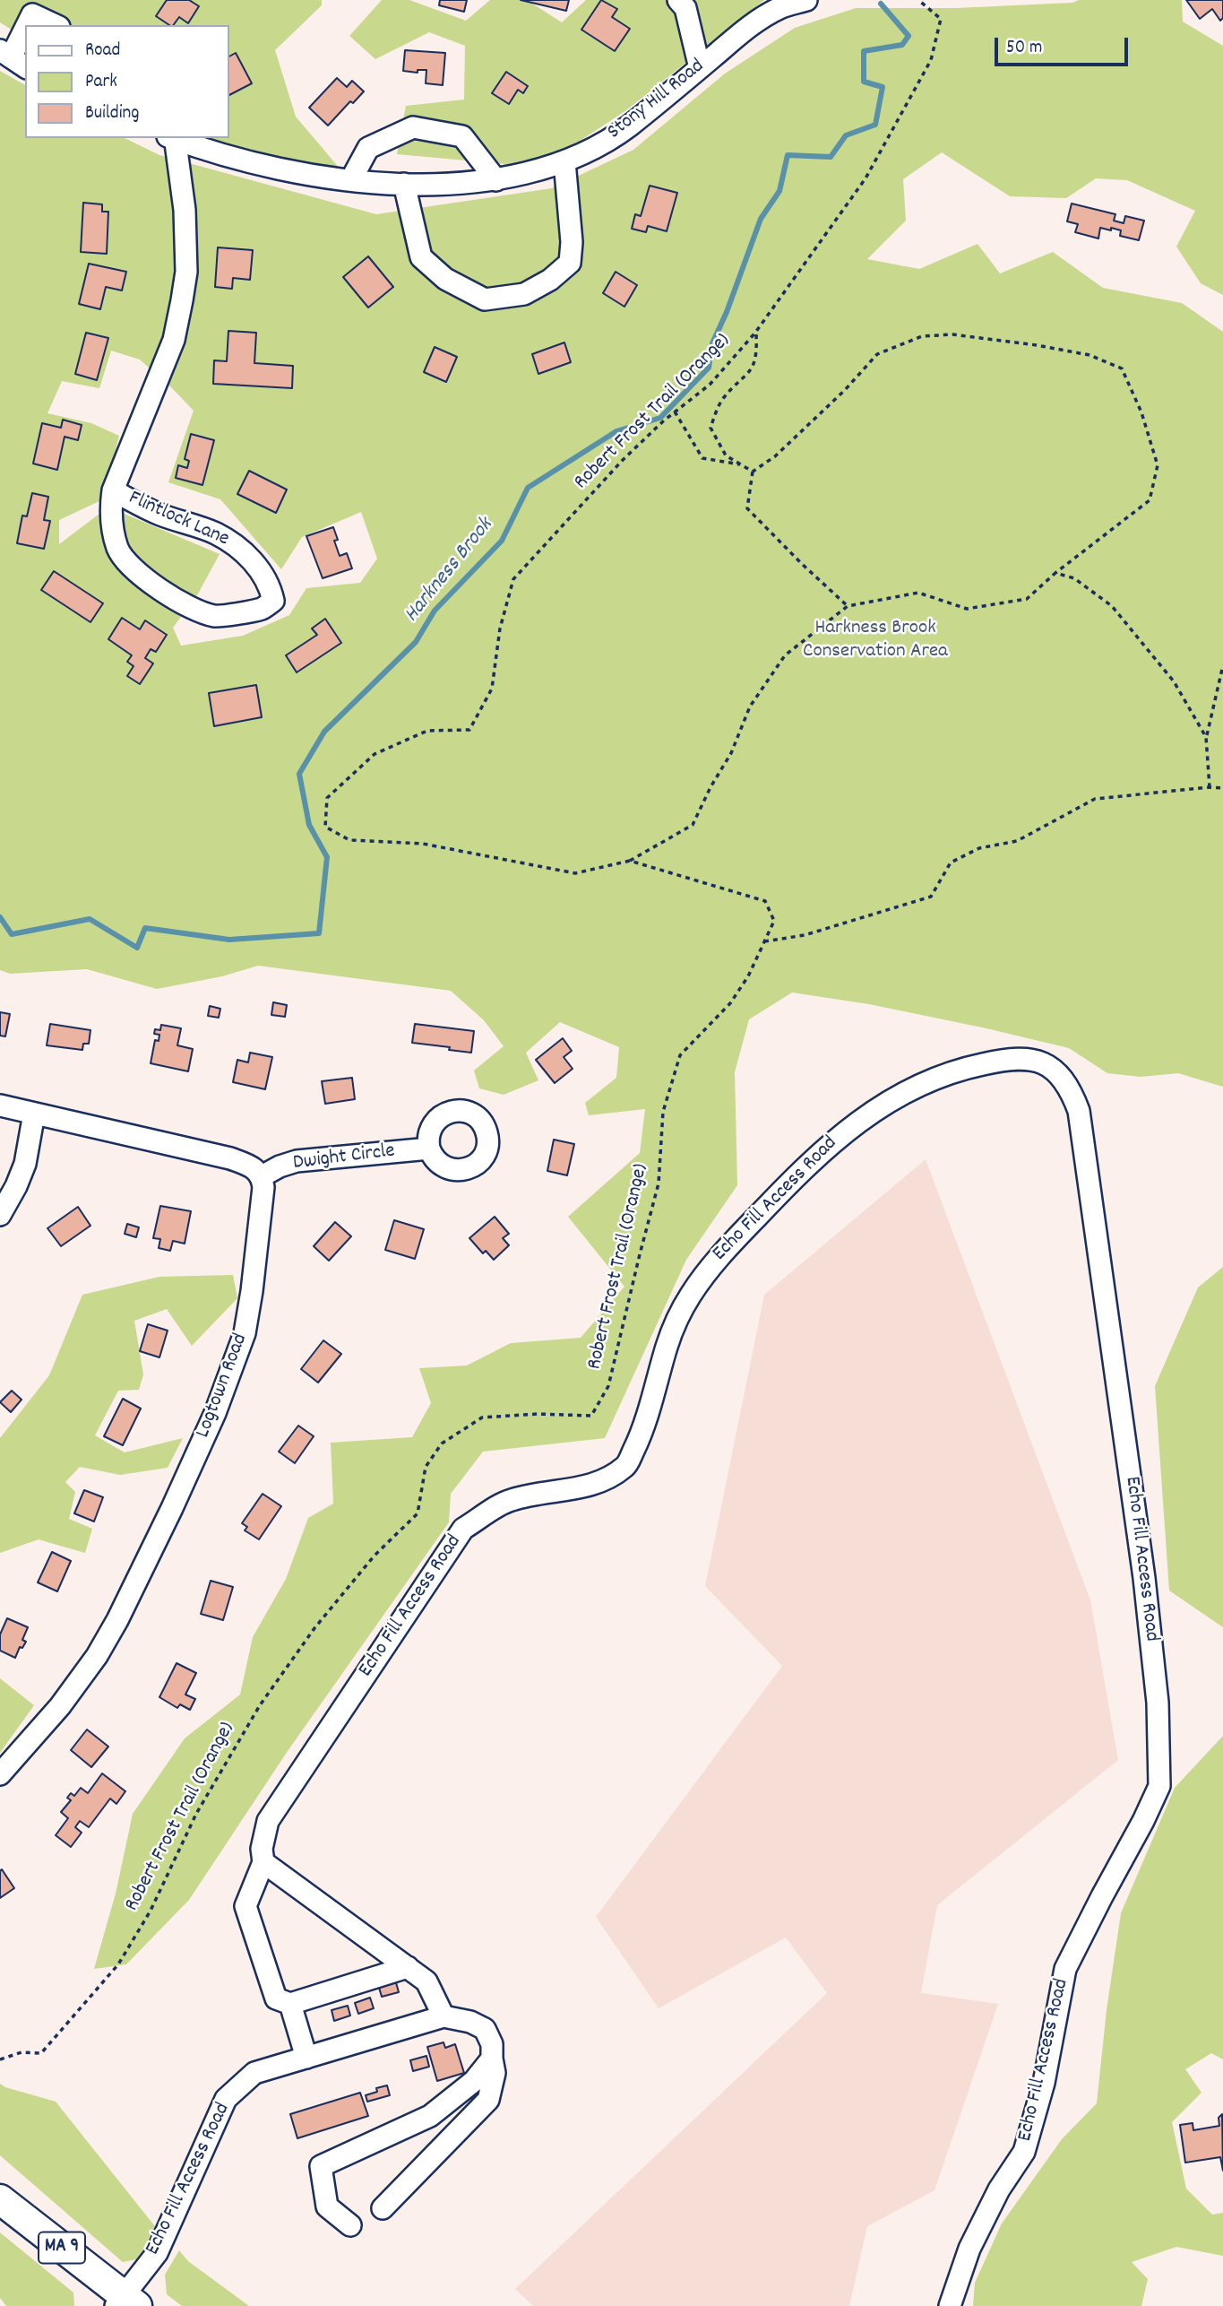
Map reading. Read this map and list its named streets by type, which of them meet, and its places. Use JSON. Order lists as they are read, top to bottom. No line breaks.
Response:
{"streets":{"highway":["MA 9"],"street":["Stony Hill Road","Flintlock Lane","Dwight Circle","Echo Fill Access Road","Logtown Road"],"path":["Robert Frost Trail (Orange)"]},"crossings":[["Dwight Circle","Logtown Road"],["Echo Fill Access Road","MA 9"]],"water":["Harkness Brook"],"parks":["Harkness Brook Conservation Area"],"legend":["Road","Park","Building"],"scale_bar":"50 m"}
